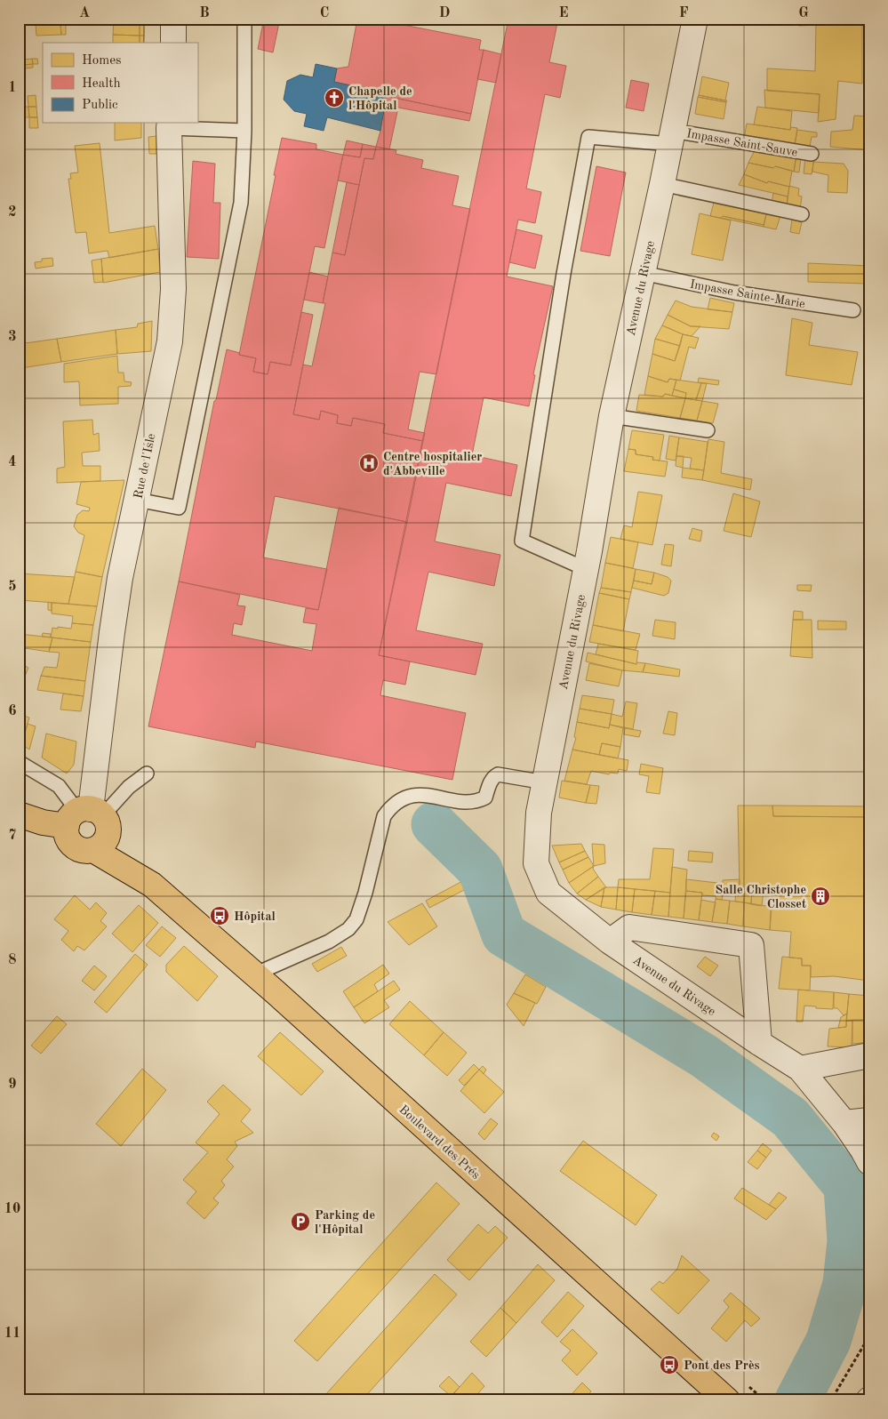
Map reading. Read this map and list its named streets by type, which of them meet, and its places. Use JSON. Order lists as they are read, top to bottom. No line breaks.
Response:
{"streets":{"main road":["Boulevard des Prés"],"street":["Avenue du Rivage","Rue de l'Isle"],"lane":["Impasse Saint-Sauve","Impasse Sainte-Marie"]},"crossings":[["Impasse Saint-Sauve","Avenue du Rivage"],["Avenue du Rivage","Impasse Sainte-Marie"],["Rue de l'Isle","Boulevard des Prés"]],"places":{"church":["Chapelle de l'Hôpital"],"hospital":["Centre hospitalier d'Abbeville"],"building":["Salle Christophe Closset"],"bus stop":["Hôpital","Pont des Près"],"parking":["Parking de l'Hôpital"]},"legend":["Homes","Health","Public"],"grid":{"columns":["A","B","C","D","E","F","G"],"rows":["1","2","3","4","5","6","7","8","9","10","11"]}}
